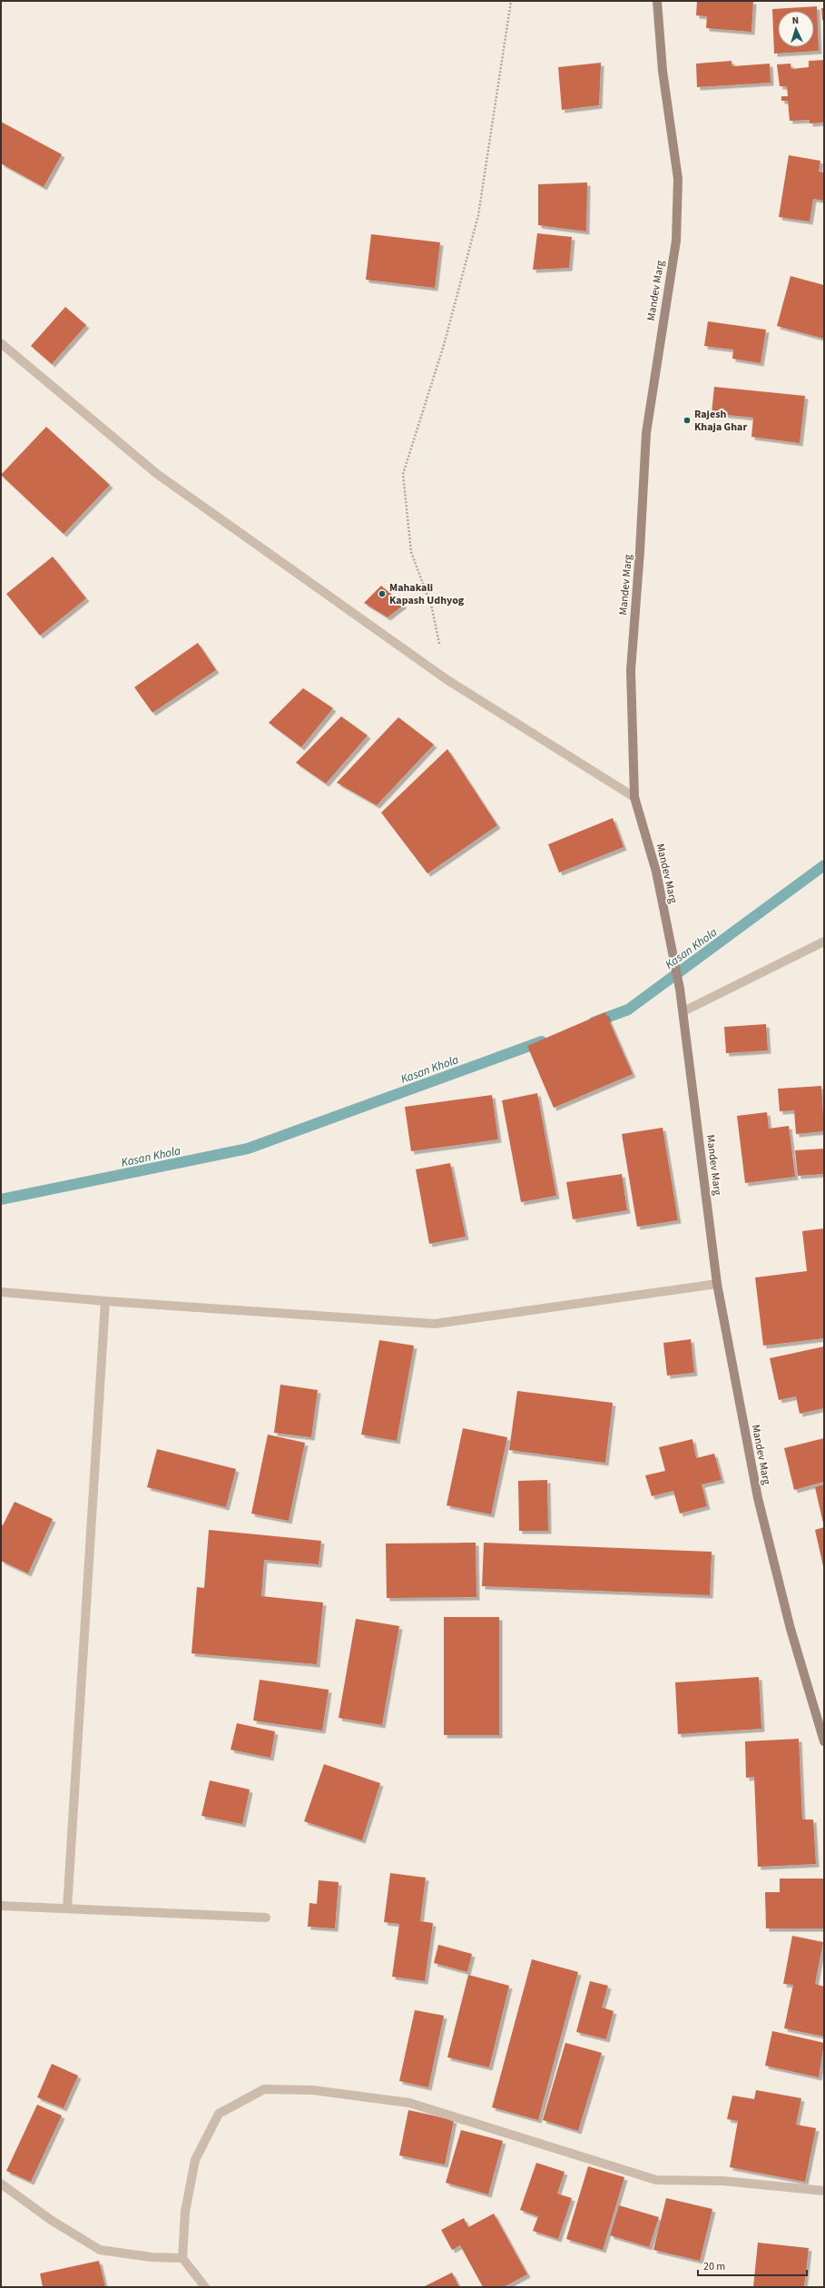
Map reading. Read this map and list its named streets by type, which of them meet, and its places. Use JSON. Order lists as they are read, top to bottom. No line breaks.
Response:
{"streets":{"main road":["Mandev Marg"]},"water":["Kasan Khola"],"places":["Rajesh Khaja Ghar","Mahakali Kapash Udhyog"],"scale_bar":"20 m","north":"top"}
